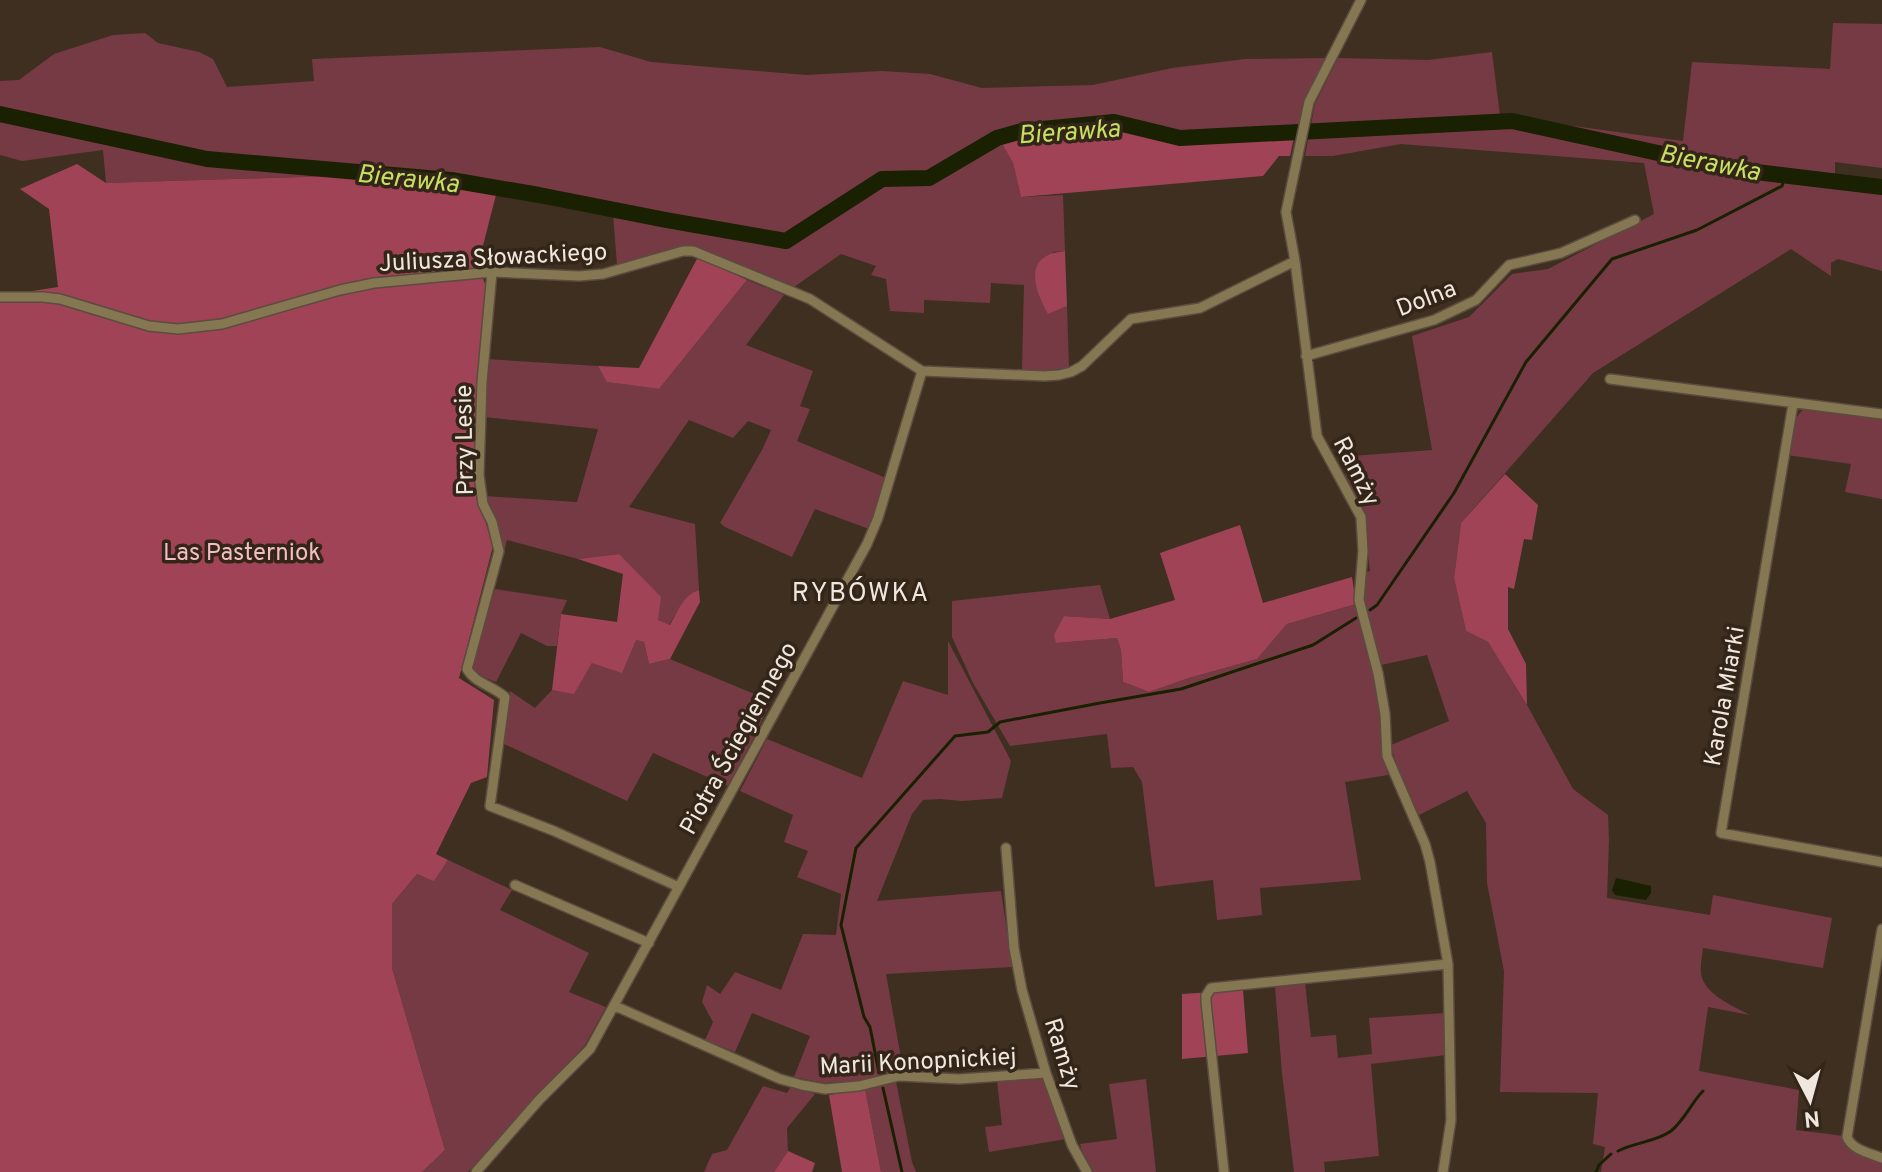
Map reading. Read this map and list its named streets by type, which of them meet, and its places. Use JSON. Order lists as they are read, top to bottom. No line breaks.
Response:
{"streets":{"street":["Juliusza Słowackiego","Dolna","Przy Lesie","Ramży","Karola Miarki","Piotra Ściegiennego","Marii Konopnickiej"]},"crossings":[["Juliusza Słowackiego","Przy Lesie"],["Juliusza Słowackiego","Piotra Ściegiennego"],["Dolna","Ramży"],["Przy Lesie","Piotra Ściegiennego"],["Ramży","Marii Konopnickiej"],["Piotra Ściegiennego","Marii Konopnickiej"]],"districts":["RYBÓWKA"],"water":["Bierawka"],"parks":["Las Pasterniok"],"north":"bottom"}
